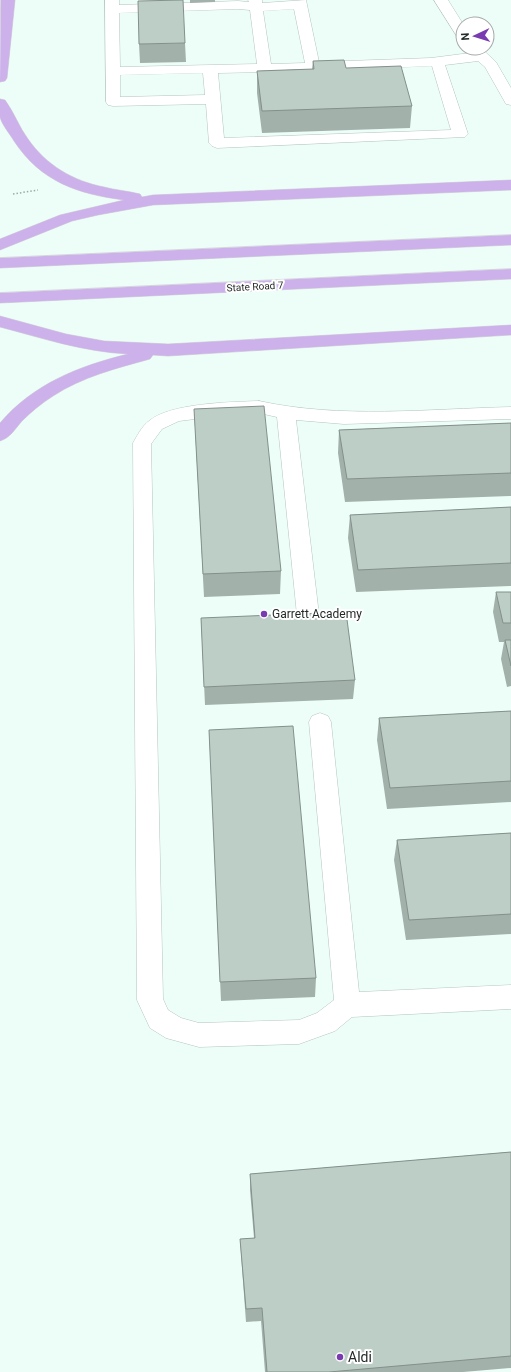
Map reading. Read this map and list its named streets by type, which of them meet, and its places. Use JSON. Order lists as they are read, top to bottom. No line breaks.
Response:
{"streets":{"main road":["State Road 7"]},"places":["Garrett Academy","Aldi"],"north":"left"}
